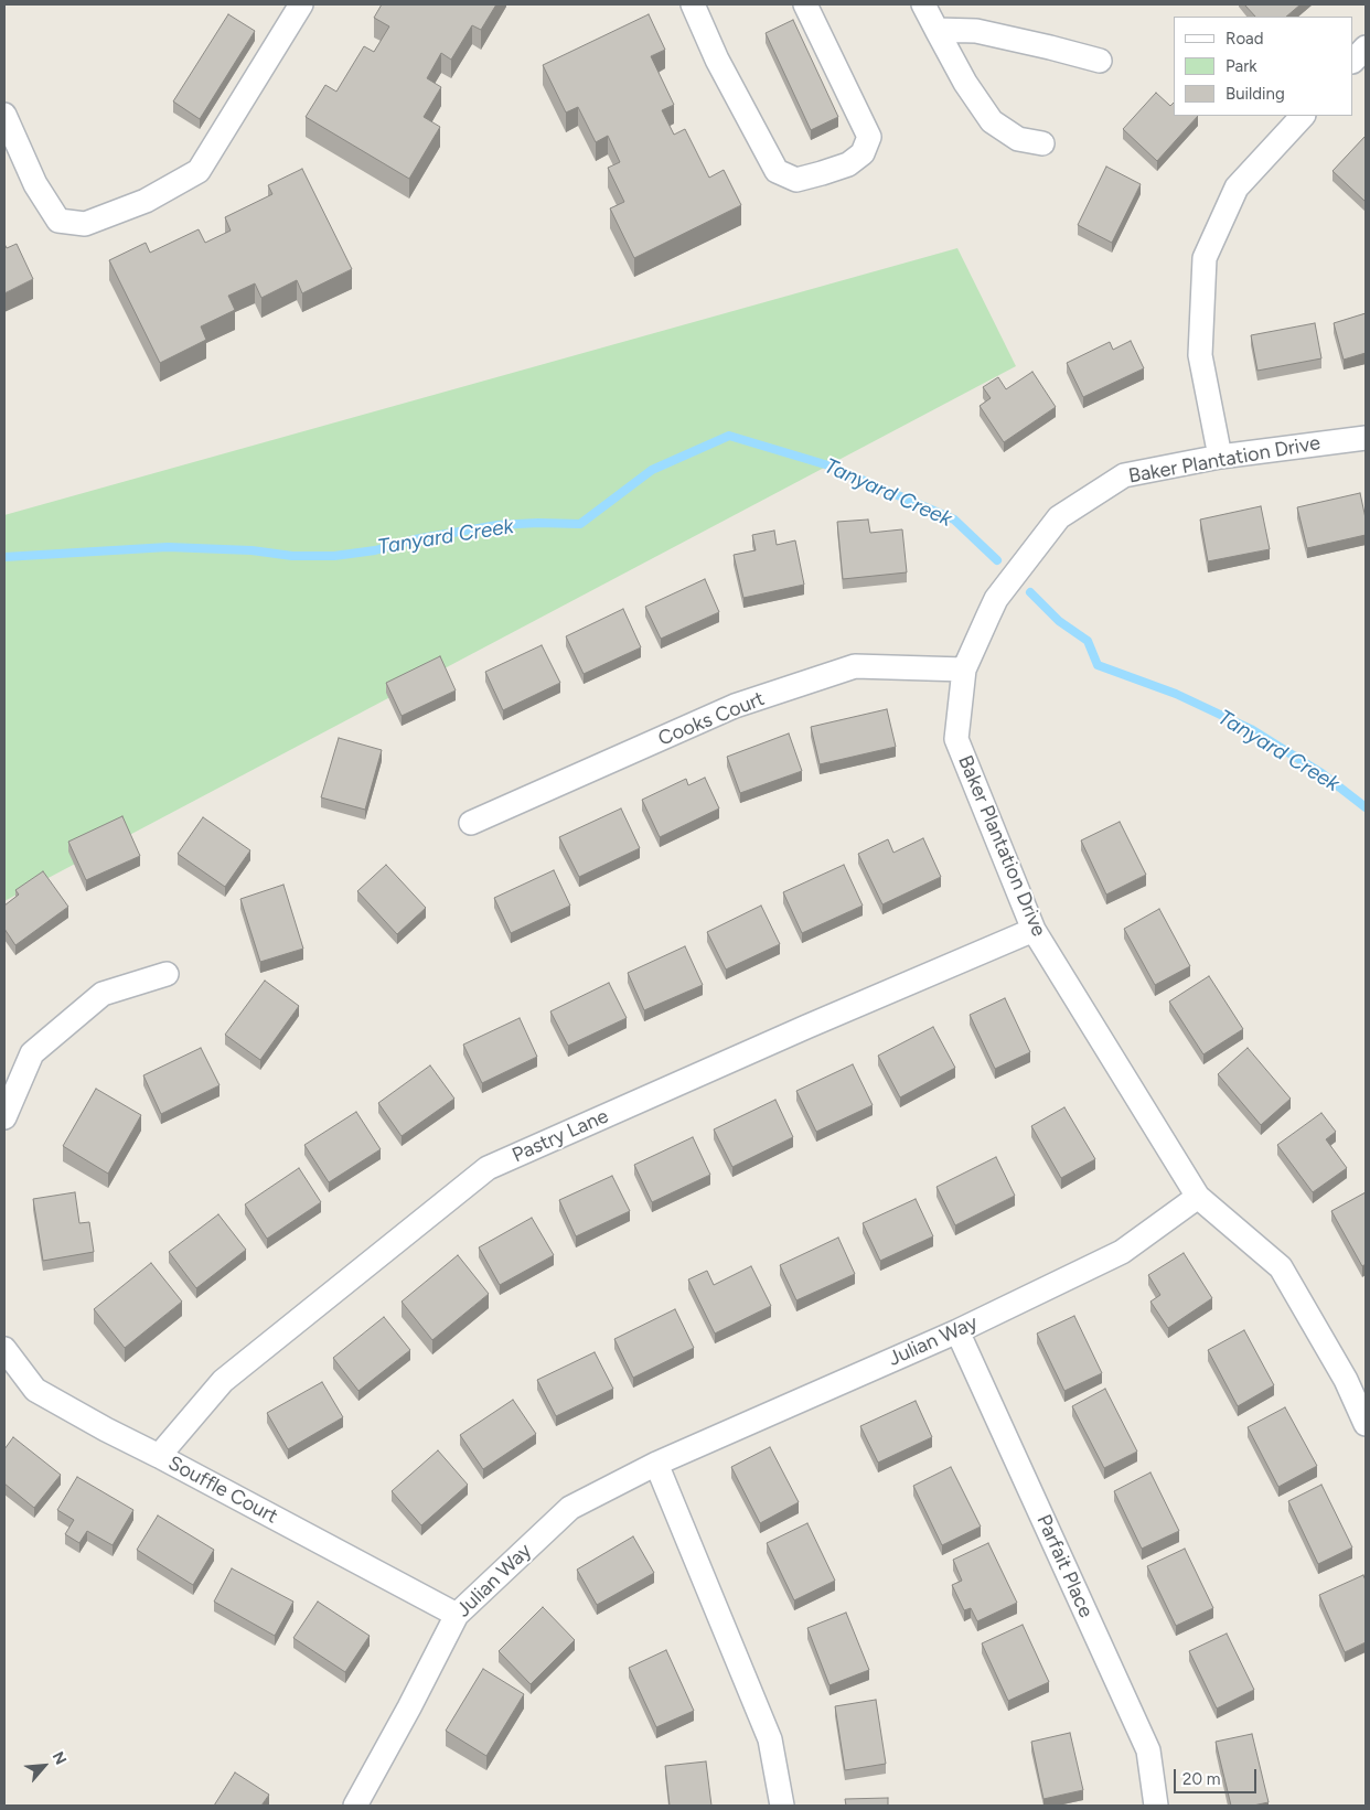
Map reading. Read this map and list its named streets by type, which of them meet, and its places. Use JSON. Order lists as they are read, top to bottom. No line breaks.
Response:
{"streets":{"street":["Baker Plantation Drive","Cooks Court","Pastry Lane","Julian Way","Souffle Court","Parfait Place"]},"crossings":[["Baker Plantation Drive","Cooks Court"],["Baker Plantation Drive","Pastry Lane"],["Baker Plantation Drive","Julian Way"],["Pastry Lane","Souffle Court"],["Julian Way","Souffle Court"],["Julian Way","Parfait Place"]],"water":["Tanyard Creek"],"legend":["Road","Park","Building"],"scale_bar":"20 m","north":"top right"}
